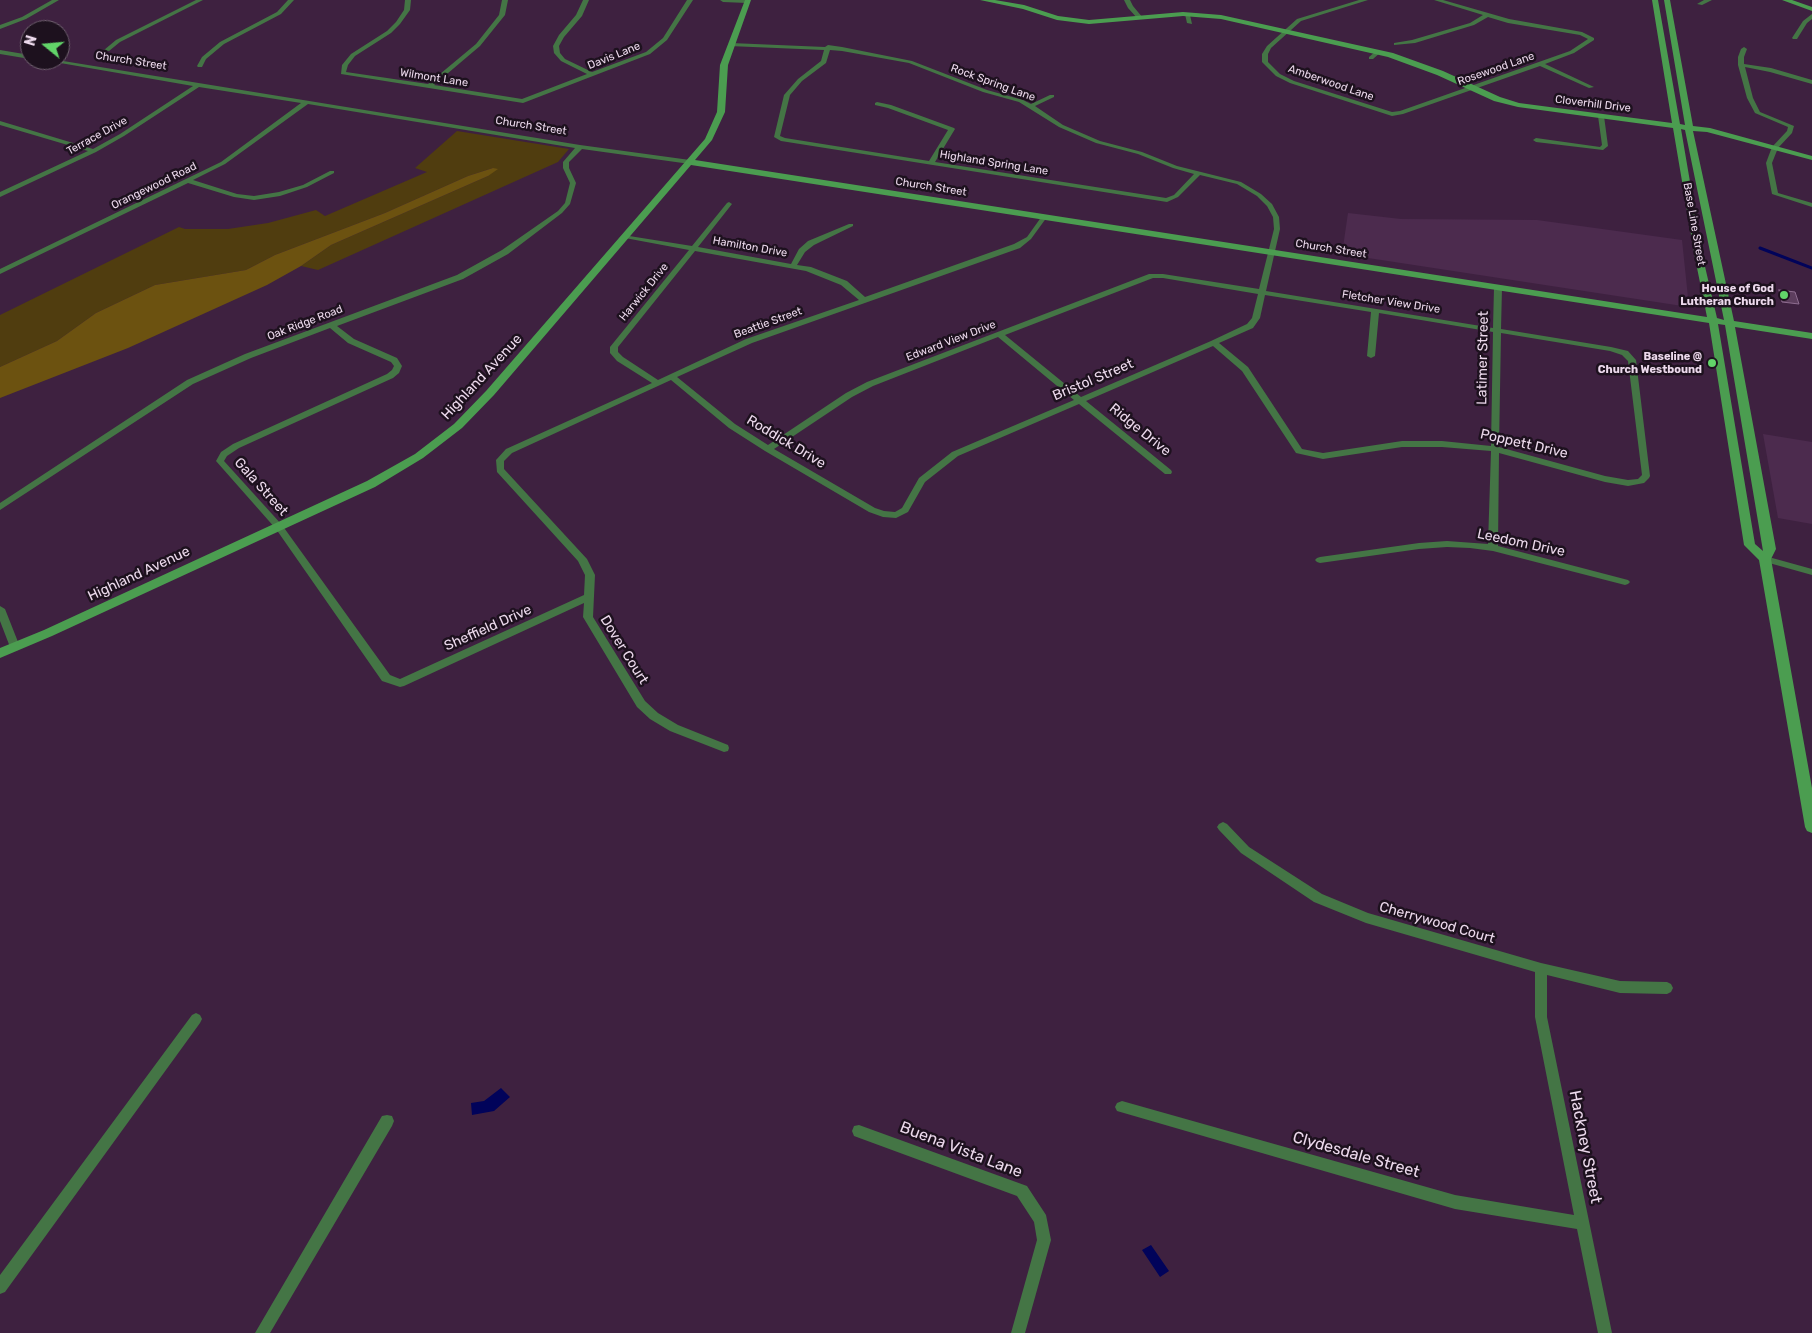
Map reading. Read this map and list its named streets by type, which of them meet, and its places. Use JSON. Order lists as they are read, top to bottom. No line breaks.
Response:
{"streets":{"main road":["Church Street","Cloverhill Drive","Base Line Street","Highland Avenue"],"street":["Davis Lane","Rosewood Lane","Wilmont Lane","Rock Spring Lane","Amberwood Lane","Terrace Drive","Highland Spring Lane","Orangewood Road","Hamilton Drive","Harwick Drive","Fletcher View Drive","Oak Ridge Road","Beattie Street","Edward View Drive","Latimer Street","Bristol Street","Ridge Drive","Roddick Drive","Poppett Drive","Gala Street","Leedom Drive","Sheffield Drive","Dover Court","Cherrywood Court","Hackney Street","Buena Vista Lane","Clydesdale Street"]},"crossings":[["Davis Lane","Wilmont Lane"],["Church Street","Rock Spring Lane"],["Church Street","Terrace Drive"],["Church Street","Orangewood Road"],["Church Street","Base Line Street"],["Church Street","Oak Ridge Road"],["Church Street","Beattie Street"],["Church Street","Latimer Street"],["Church Street","Highland Avenue"],["Church Street","Bristol Street"],["Rosewood Lane","Amberwood Lane"],["Rosewood Lane","Cloverhill Drive"],["Rock Spring Lane","Highland Spring Lane"],["Rock Spring Lane","Highland Avenue"],["Rock Spring Lane","Bristol Street"],["Amberwood Lane","Cloverhill Drive"],["Cloverhill Drive","Base Line Street"],["Hamilton Drive","Harwick Drive"],["Hamilton Drive","Beattie Street"],["Hamilton Drive","Highland Avenue"],["Harwick Drive","Beattie Street"],["Fletcher View Drive","Edward View Drive"],["Fletcher View Drive","Latimer Street"],["Fletcher View Drive","Bristol Street"],["Fletcher View Drive","Poppett Drive"],["Oak Ridge Road","Gala Street"],["Beattie Street","Roddick Drive"],["Beattie Street","Dover Court"],["Edward View Drive","Ridge Drive"],["Edward View Drive","Roddick Drive"],["Latimer Street","Poppett Drive"],["Latimer Street","Leedom Drive"],["Highland Avenue","Gala Street"],["Bristol Street","Ridge Drive"],["Bristol Street","Roddick Drive"],["Bristol Street","Poppett Drive"],["Gala Street","Sheffield Drive"],["Sheffield Drive","Dover Court"],["Cherrywood Court","Hackney Street"],["Hackney Street","Clydesdale Street"]],"places":["House of God Lutheran Church","Baseline @ Church Westbound"],"north":"left"}
